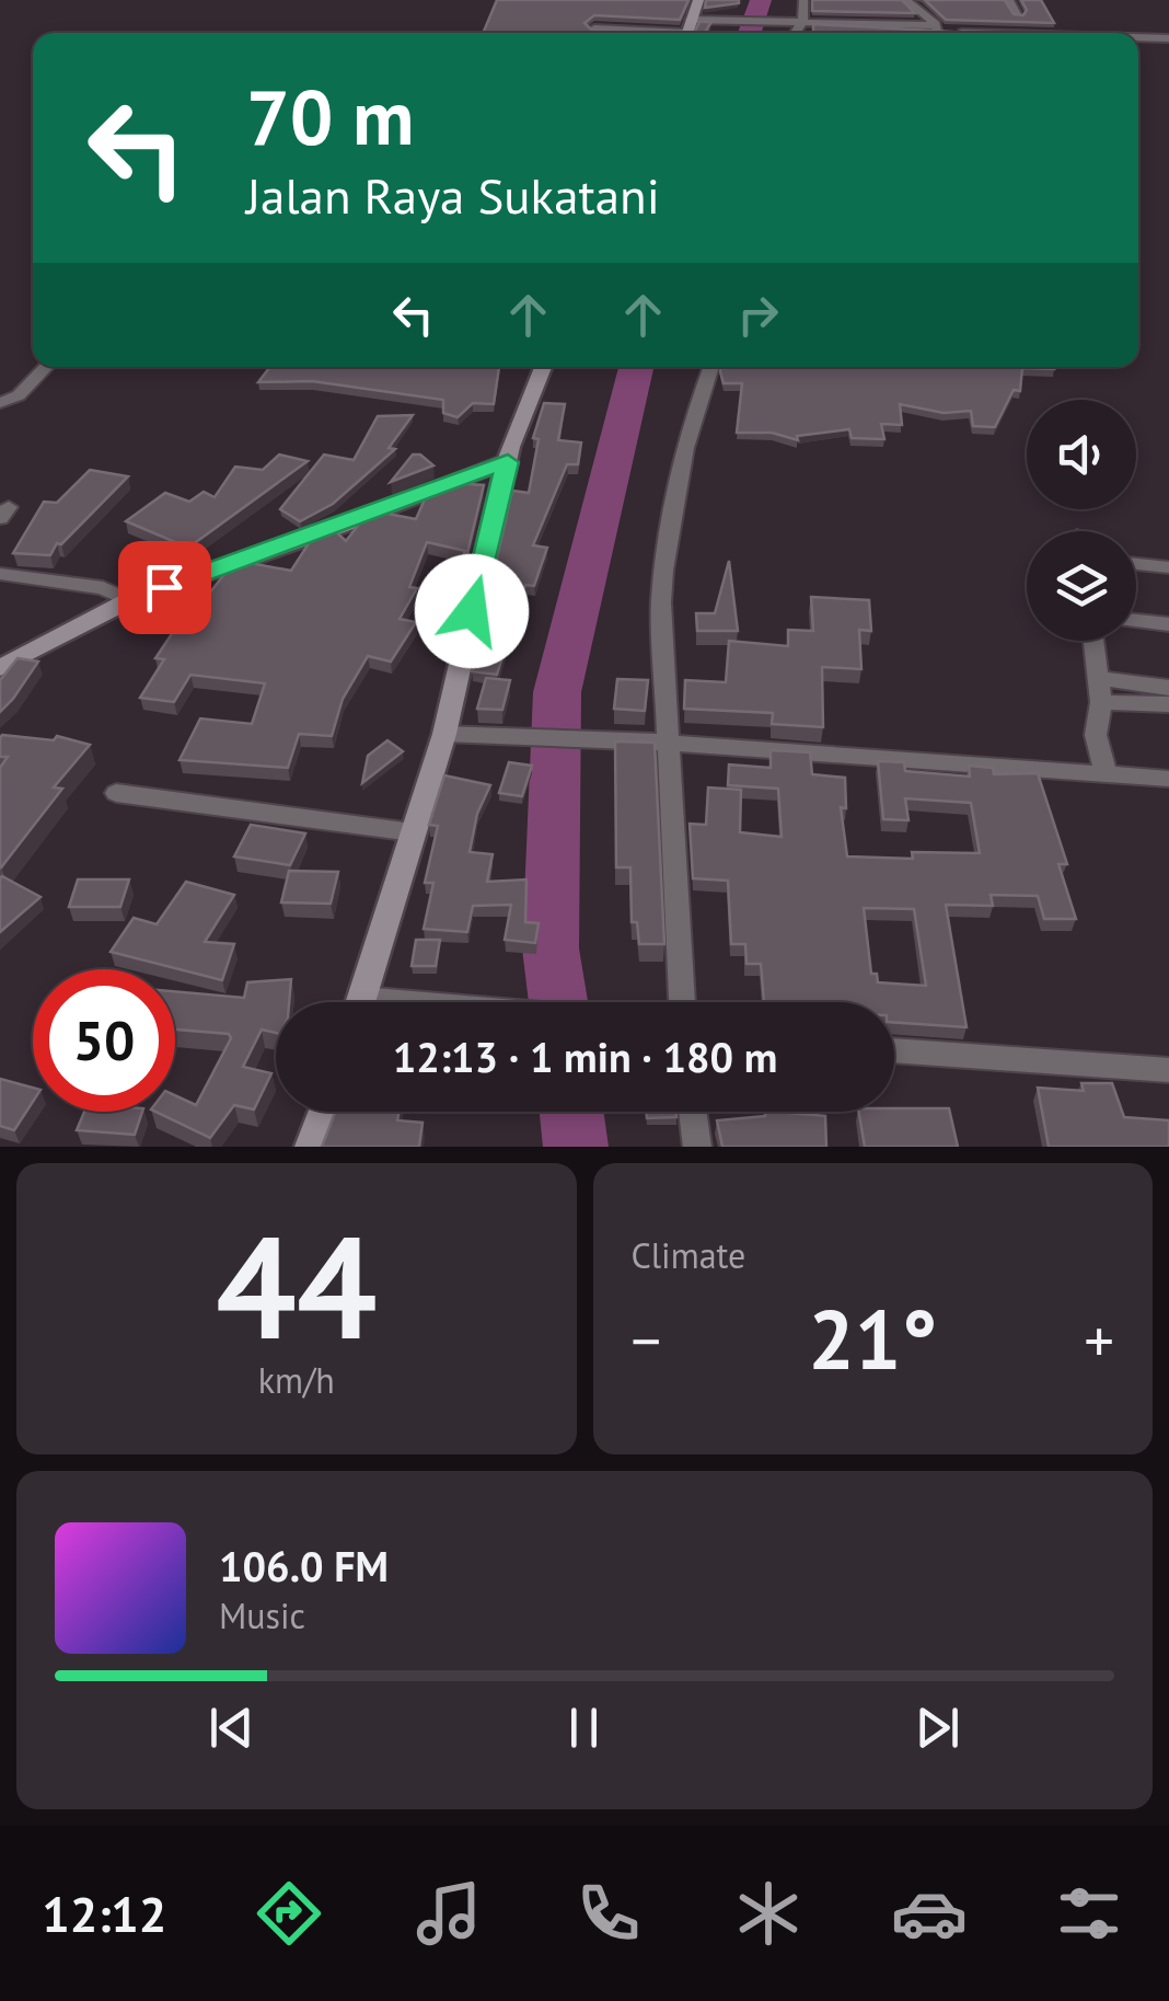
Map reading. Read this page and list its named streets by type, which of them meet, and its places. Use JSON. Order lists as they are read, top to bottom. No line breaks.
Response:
{"page":{"turn":["70 m","Jalan Raya Sukatani"],"limit":"50","trip":"12:13 · 1 min · 180 m","tile":[["44","km/h"],"Climate"],"heat":["−","21°","+"],"song":["106.0 FM","Music"],"tabs":"12:12"}}
